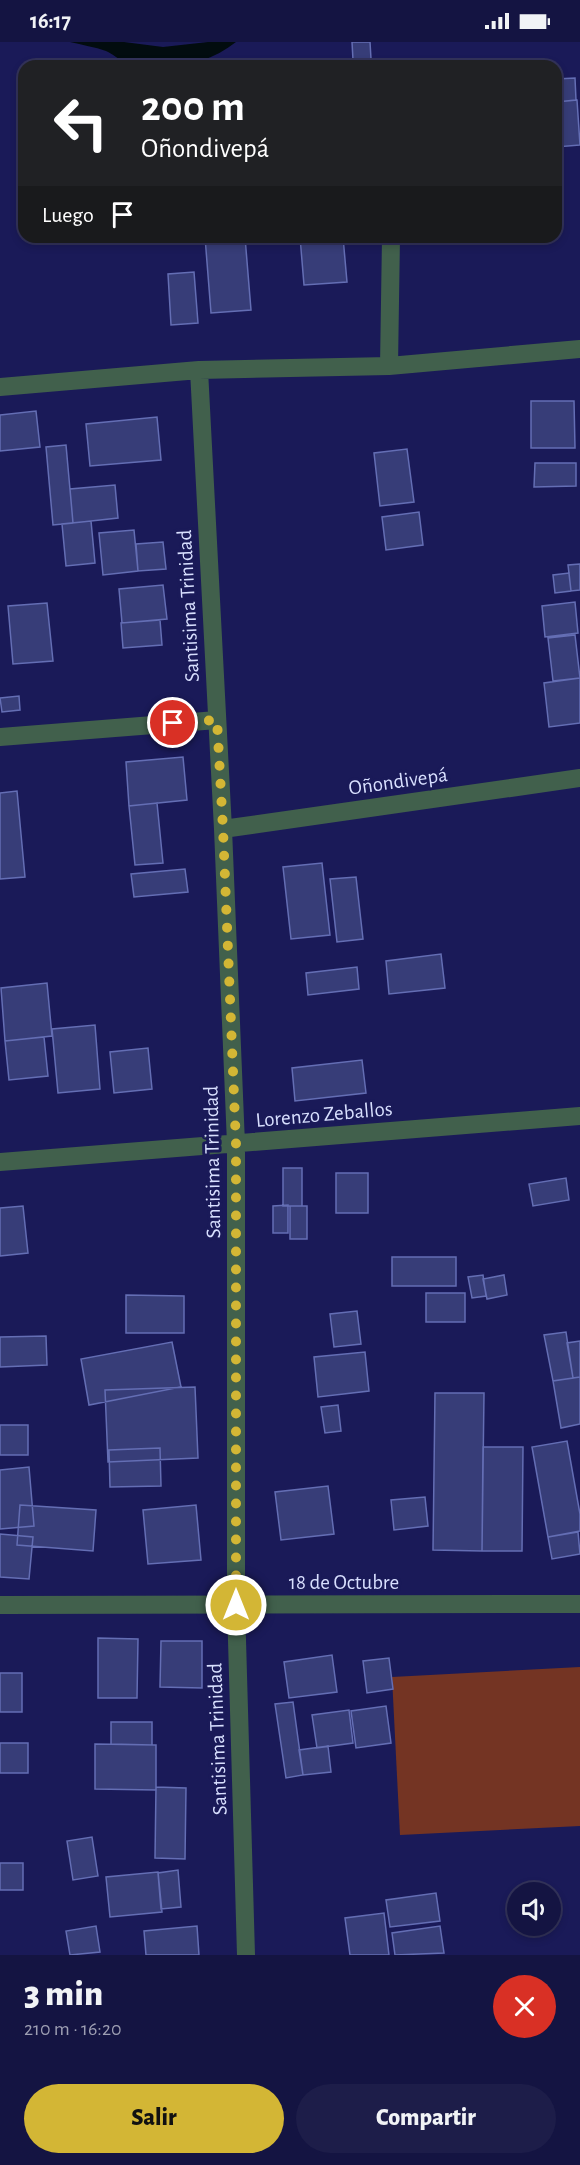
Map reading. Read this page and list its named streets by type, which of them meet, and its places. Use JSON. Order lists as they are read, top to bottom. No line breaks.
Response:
{"streets":{"street":["Santisima Trinidad","Oñondivepá","Lorenzo Zeballos","18 de Octubre"]},"crossings":[["Santisima Trinidad","Oñondivepá"],["Santisima Trinidad","Lorenzo Zeballos"],["Santisima Trinidad","18 de Octubre"]],"page":{"status":"16:17","turn":["200 m","Oñondivepá"],"then":"Luego","heading":["3 min","210 m · 16:20"],"buttons":["Salir","Compartir"]}}
